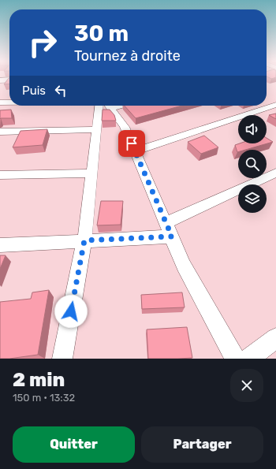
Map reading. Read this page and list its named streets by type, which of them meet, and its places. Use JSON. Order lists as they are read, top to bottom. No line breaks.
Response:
{"page":{"turn":["30 m","Tournez à droite"],"then":"Puis","heading":["2 min","150 m · 13:32"],"buttons":["Quitter","Partager"]}}
